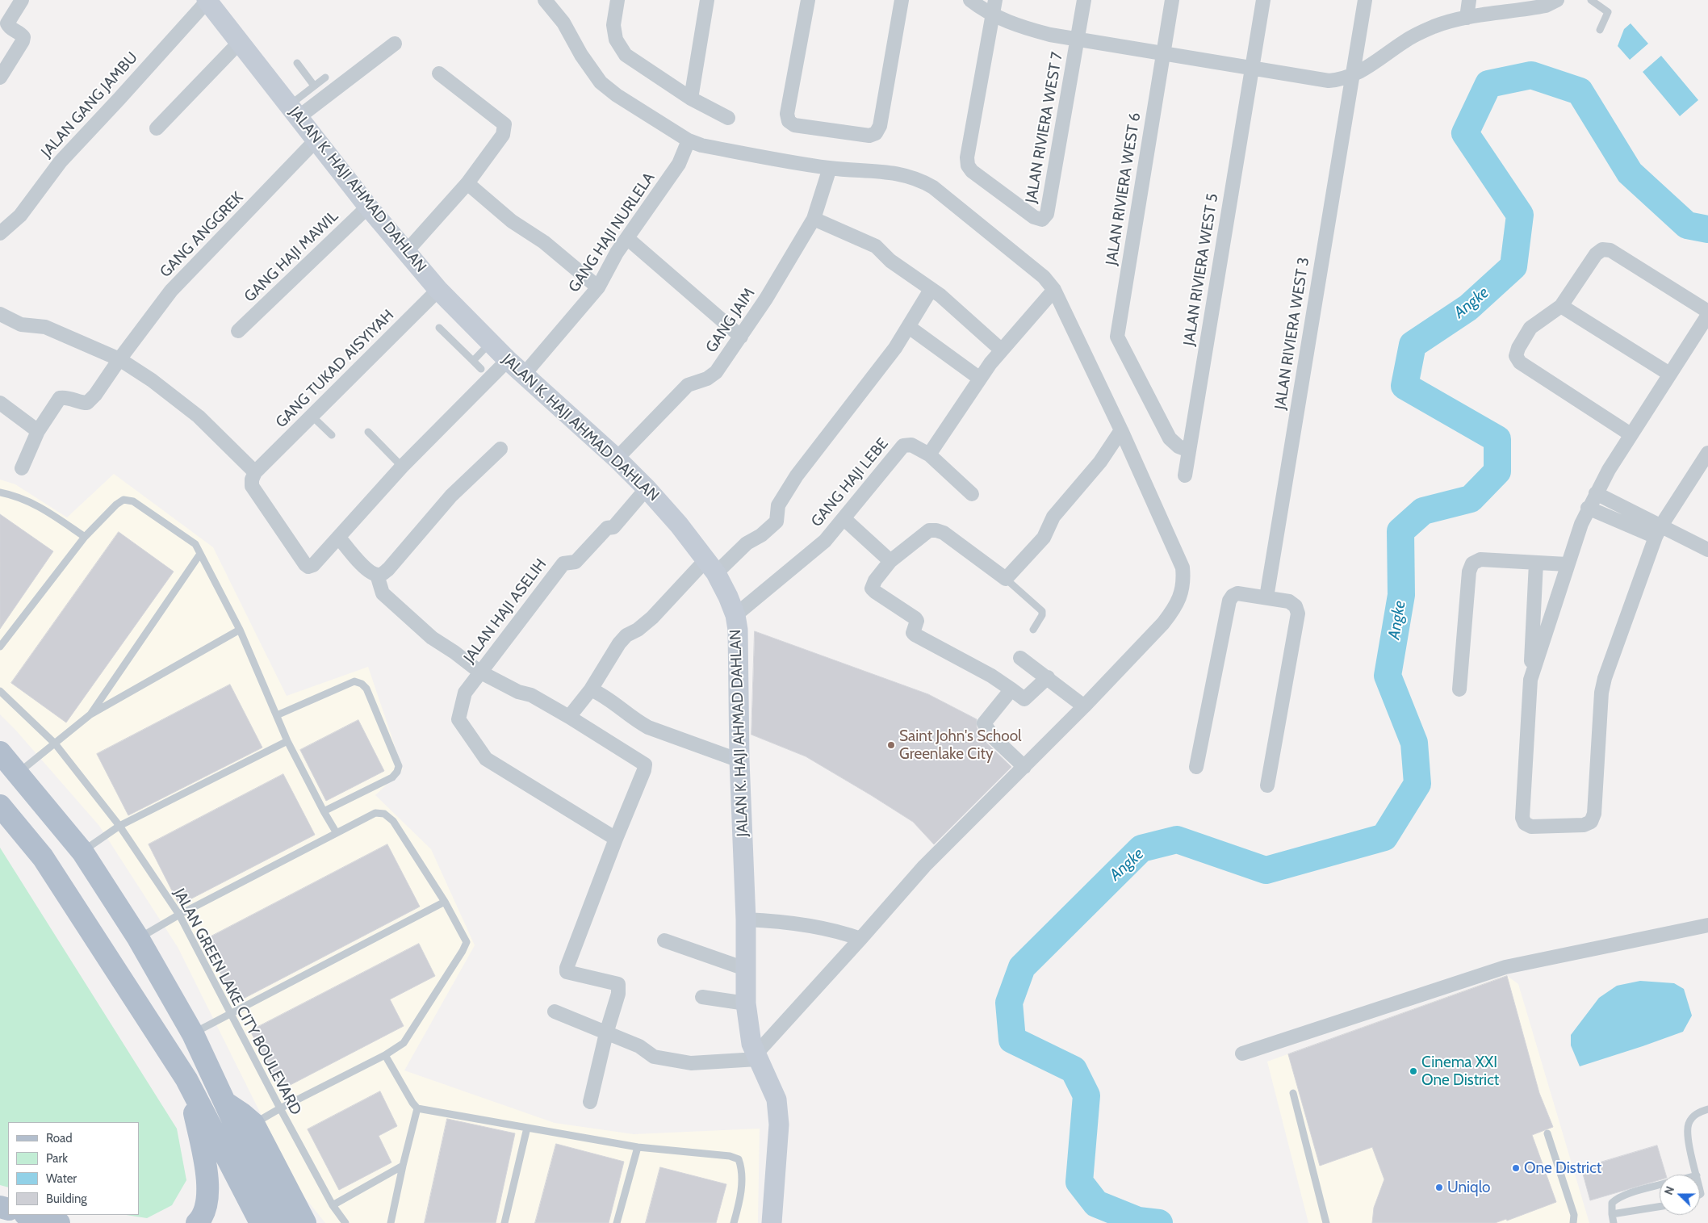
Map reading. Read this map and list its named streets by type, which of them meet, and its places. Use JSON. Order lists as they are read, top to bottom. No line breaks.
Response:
{"streets":{"main road":["JALAN K. HAJI AHMAD DAHLAN"],"street":["JALAN GANG JAMBU","JALAN RIVIERA WEST 7","JALAN RIVIERA WEST 6","GANG HAJI NURLELA","GANG ANGGREK","GANG HAJI MAWIL","JALAN RIVIERA WEST 5","GANG JAIM","JALAN RIVIERA WEST 3","GANG TUKAD AISYIYAH","GANG HAJI LEBE","JALAN HAJI ASELIH"],"lane":["JALAN GREEN LAKE CITY BOULEVARD"]},"crossings":[["JALAN GANG JAMBU","JALAN K. HAJI AHMAD DAHLAN"],["JALAN RIVIERA WEST 6","JALAN RIVIERA WEST 5"],["JALAN K. HAJI AHMAD DAHLAN","GANG HAJI NURLELA"],["JALAN K. HAJI AHMAD DAHLAN","GANG ANGGREK"],["JALAN K. HAJI AHMAD DAHLAN","GANG HAJI MAWIL"],["JALAN K. HAJI AHMAD DAHLAN","GANG JAIM"],["JALAN K. HAJI AHMAD DAHLAN","GANG TUKAD AISYIYAH"],["JALAN K. HAJI AHMAD DAHLAN","GANG HAJI LEBE"],["JALAN K. HAJI AHMAD DAHLAN","JALAN HAJI ASELIH"]],"water":["Angke"],"places":["Saint John's School Greenlake City","Cinema XXI One District","One District","Uniqlo"],"legend":["Road","Park","Water","Building"],"north":"left"}
